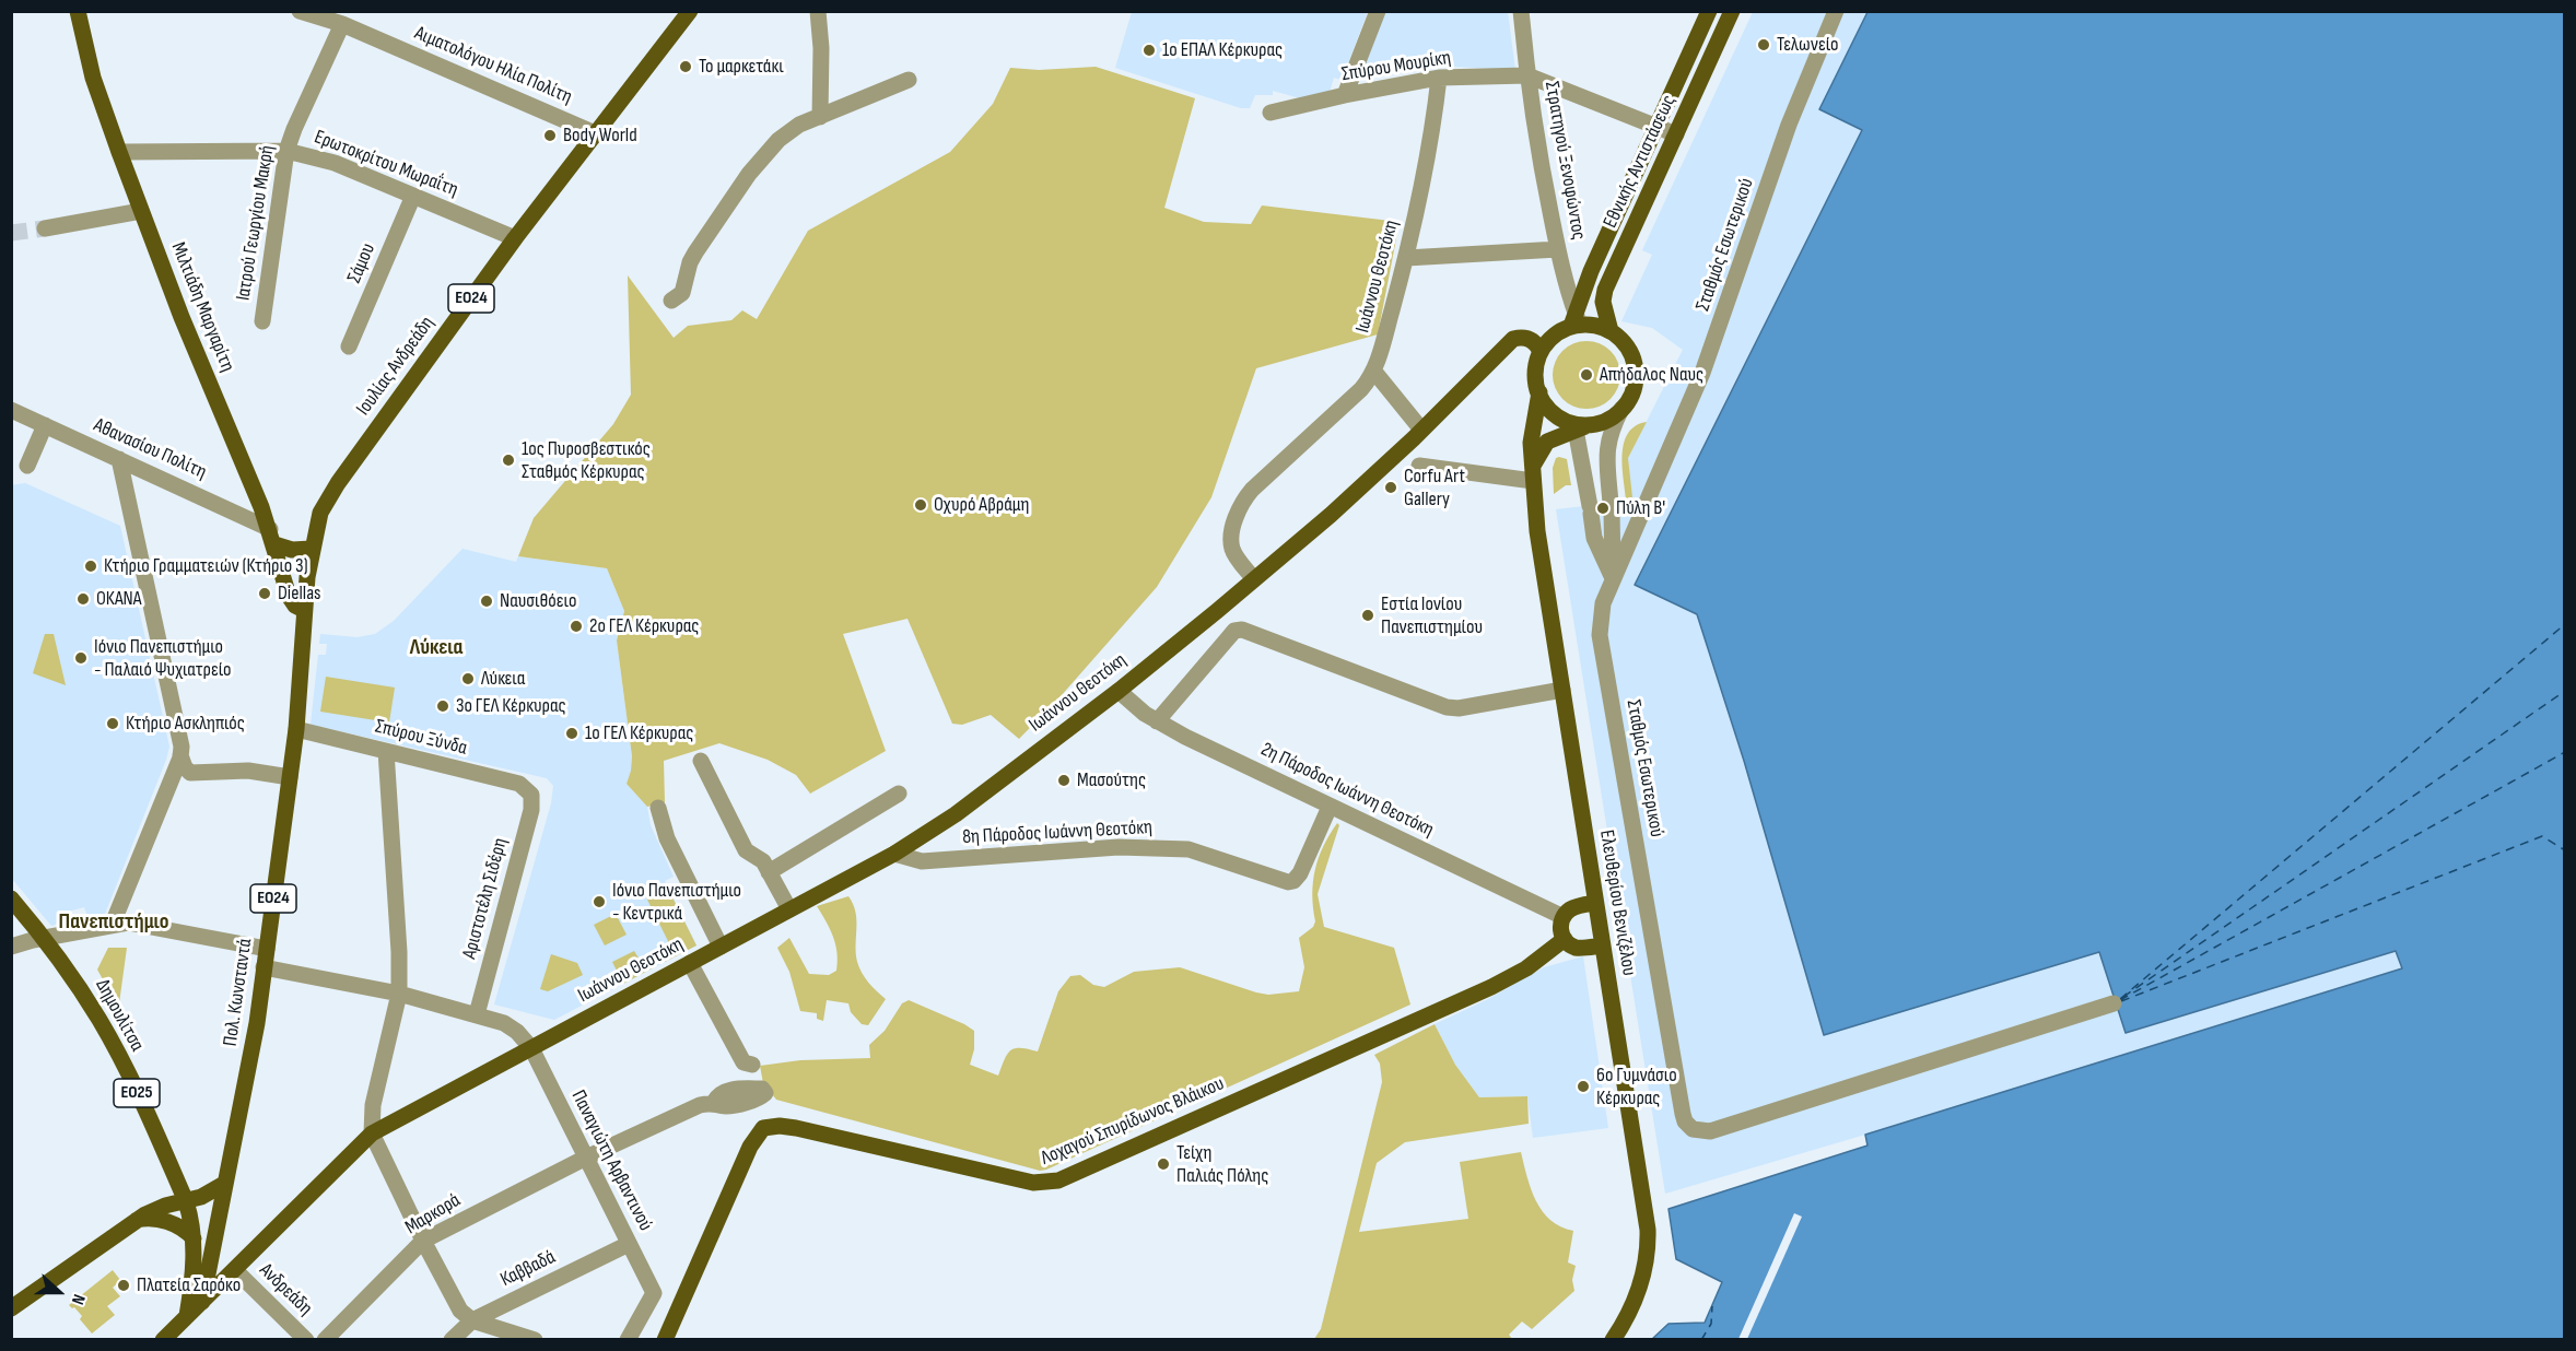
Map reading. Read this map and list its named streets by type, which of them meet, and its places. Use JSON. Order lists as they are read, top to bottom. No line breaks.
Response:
{"streets":{"main road":["Εθνικής Αντιστάσεως","Ιωάννου Θεοτόκη","ΕΟ24","Μιλτιάδη Μαργαρίτη","Ιουλίας Ανδρεάδη","Ελευθερίου Βενιζέλου","Πολ. Κωνσταντά","Δημουλίτσα","ΕΟ25","Λοχαγού Σπυρίδωνος Βλάικου"],"street":["Αιματολόγου Ηλία Πολίτη","Σπύρου Μουρίκη","Στρατηγού Ξενοφώντος","Ερωτοκρίτου Μωραΐτη","Ιατρού Γεωργίου Μακρή","Σταθμός Εσωτερικού","Σάμου","Αθανασίου Πολίτη","Σπύρου Ξύνδα","2η Πάροδος Ιωάννη Θεοτόκη","8η Πάροδος Ιωάννη Θεοτόκη","Αριστοτέλη Σιδέρη","Παναγιώτη Αρβαντινού","Μαρκορά","Καββαδά","Ανδρεάδη"]},"crossings":[["Αιματολόγου Ηλία Πολίτη","Ιατρού Γεωργίου Μακρή"],["Αιματολόγου Ηλία Πολίτη","Ιουλίας Ανδρεάδη"],["Σπύρου Μουρίκη","Στρατηγού Ξενοφώντος"],["Σπύρου Μουρίκη","Εθνικής Αντιστάσεως"],["Σπύρου Μουρίκη","Ιωάννου Θεοτόκη"],["Στρατηγού Ξενοφώντος","Εθνικής Αντιστάσεως"],["Στρατηγού Ξενοφώντος","Ιωάννου Θεοτόκη"],["Στρατηγού Ξενοφώντος","Ελευθερίου Βενιζέλου"],["Εθνικής Αντιστάσεως","Ιωάννου Θεοτόκη"],["Εθνικής Αντιστάσεως","Ελευθερίου Βενιζέλου"],["Ερωτοκρίτου Μωραΐτη","Ιατρού Γεωργίου Μακρή"],["Ερωτοκρίτου Μωραΐτη","Σάμου"],["Ερωτοκρίτου Μωραΐτη","Μιλτιάδη Μαργαρίτη"],["Ερωτοκρίτου Μωραΐτη","Ιουλίας Ανδρεάδη"],["Ιωάννου Θεοτόκη","2η Πάροδος Ιωάννη Θεοτόκη"],["Ιωάννου Θεοτόκη","8η Πάροδος Ιωάννη Θεοτόκη"],["Ιωάννου Θεοτόκη","Ελευθερίου Βενιζέλου"],["Ιωάννου Θεοτόκη","Πολ. Κωνσταντά"],["Ιωάννου Θεοτόκη","Παναγιώτη Αρβαντινού"],["Ιωάννου Θεοτόκη","Ανδρεάδη"],["Μιλτιάδη Μαργαρίτη","Ιουλίας Ανδρεάδη"],["Μιλτιάδη Μαργαρίτη","Αθανασίου Πολίτη"],["Μιλτιάδη Μαργαρίτη","Πολ. Κωνσταντά"],["Ιουλίας Ανδρεάδη","Πολ. Κωνσταντά"],["Σπύρου Ξύνδα","Αριστοτέλη Σιδέρη"],["Σπύρου Ξύνδα","Πολ. Κωνσταντά"],["2η Πάροδος Ιωάννη Θεοτόκη","8η Πάροδος Ιωάννη Θεοτόκη"],["Αριστοτέλη Σιδέρη","Παναγιώτη Αρβαντινού"],["Πολ. Κωνσταντά","Παναγιώτη Αρβαντινού"],["Δημουλίτσα","ΕΟ25"],["Παναγιώτη Αρβαντινού","Μαρκορά"],["Παναγιώτη Αρβαντινού","Καββαδά"]],"districts":["Λύκεια","Πανεπιστήμιο"],"places":["Τελωνείο","1ο ΕΠΑΛ Κέρκυρας","Το μαρκετάκι","Body World","Απήδαλος Ναυς","1ος Πυροσβεστικός Σταθμός Κέρκυρας","Corfu Art Gallery","Οχυρό Αβράμη","Πύλη Β'","Κτήριο Γραμματειών (Κτήριο 3)","Diellas","ΟΚΑΝΑ","Ναυσιθόειο","Εστία Ιονίου Πανεπιστημίου","2ο ΓΕΛ Κέρκυρας","Ιόνιο Πανεπιστήμιο - Παλαιό Ψυχιατρείο","Λύκεια","3ο ΓΕΛ Κέρκυρας","Κτήριο Ασκληπιός","1ο ΓΕΛ Κέρκυρας","Μασούτης","Ιόνιο Πανεπιστήμιο - Κεντρικά","6ο Γυμνάσιο Κέρκυρας","Τείχη Παλιάς Πόλης","Πλατεία Σαρόκο"],"north":"right"}
